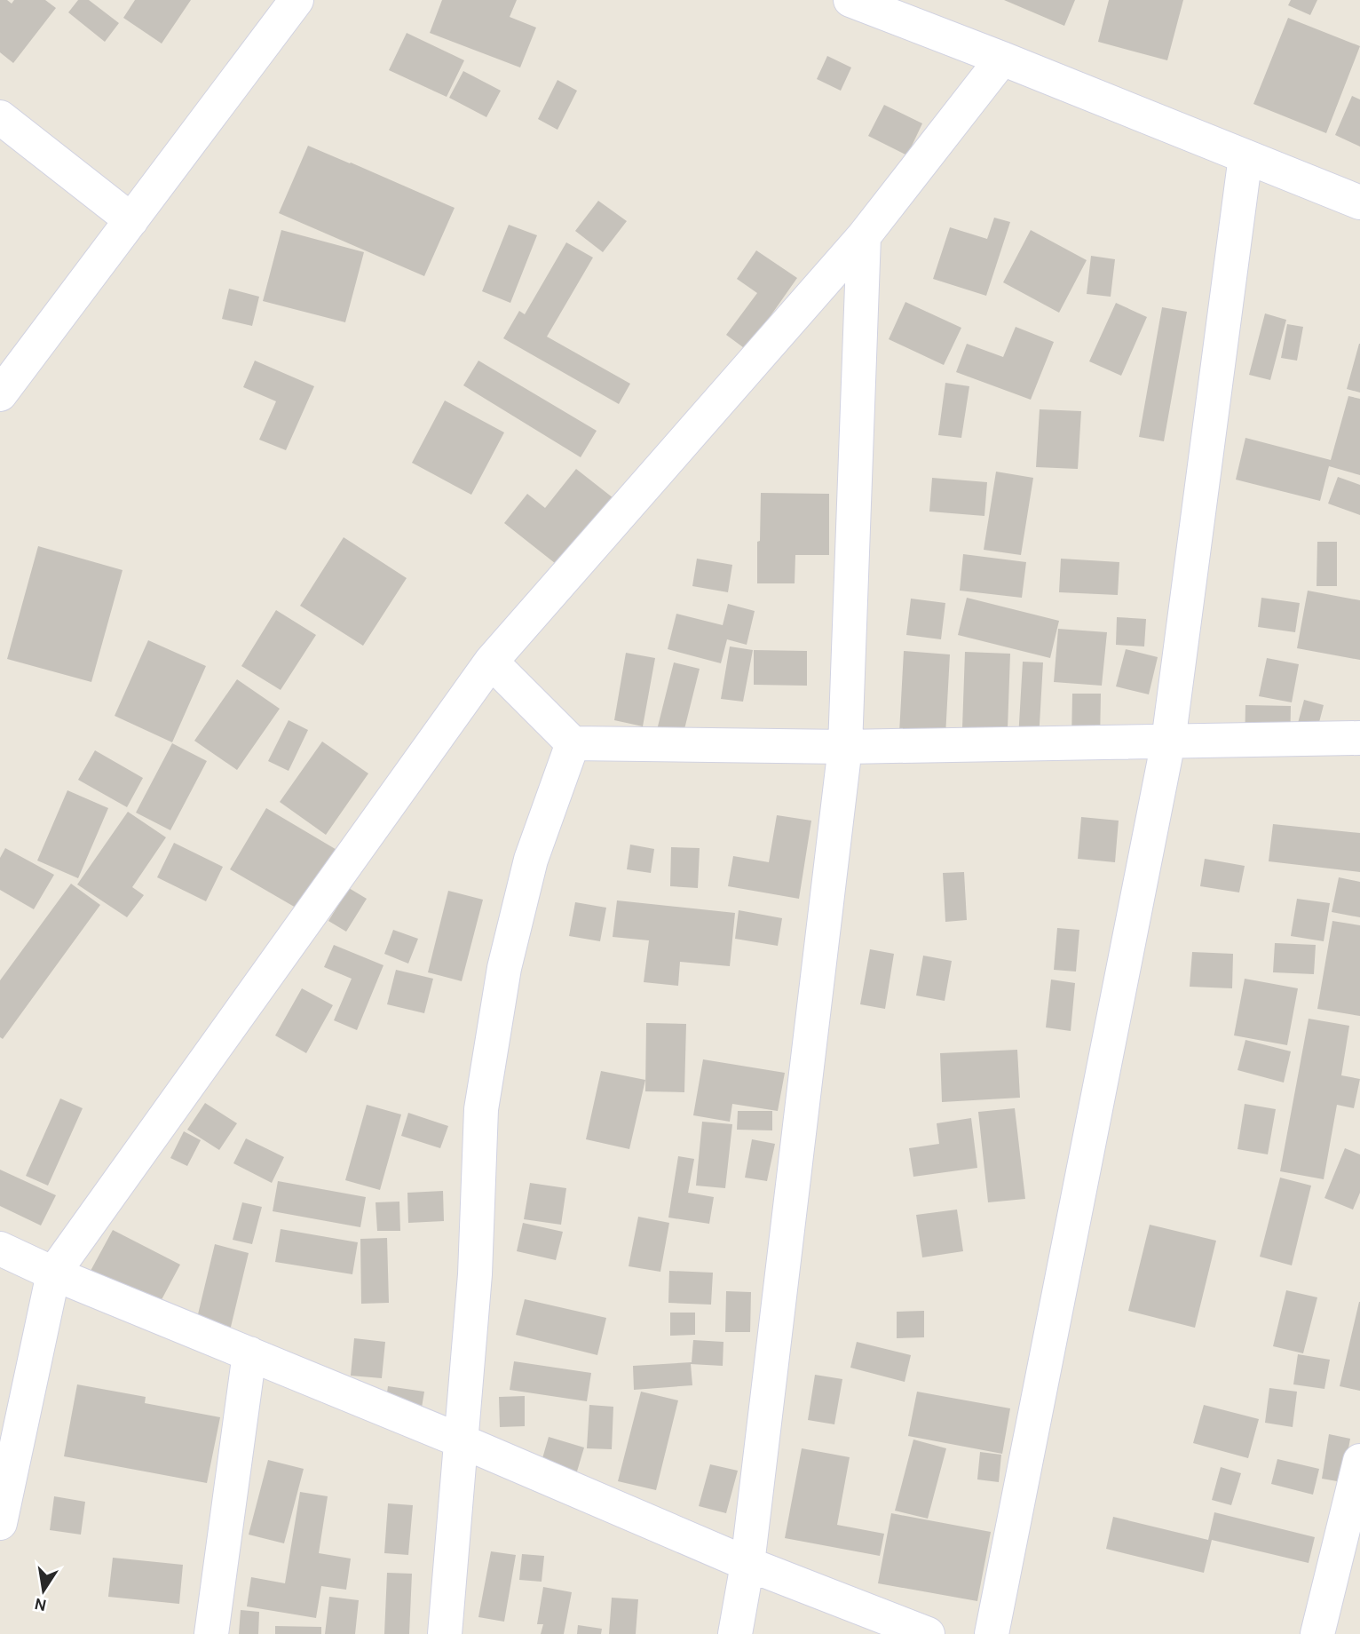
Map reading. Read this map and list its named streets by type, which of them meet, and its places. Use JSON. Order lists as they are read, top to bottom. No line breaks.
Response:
{"north":"bottom"}
